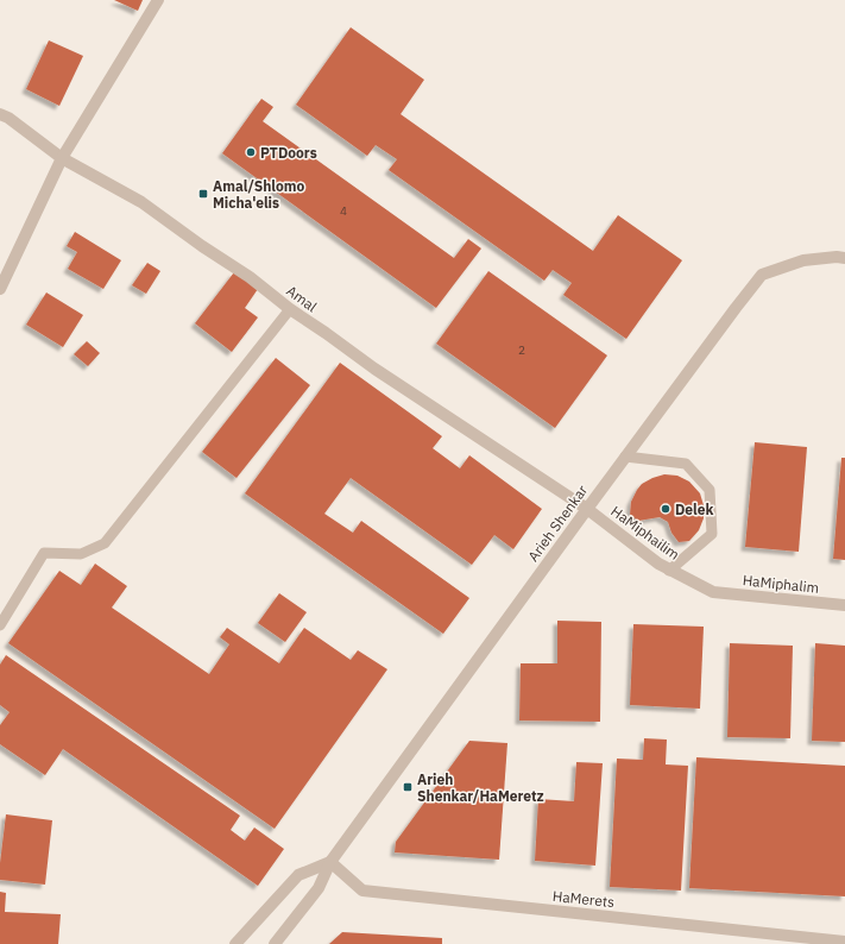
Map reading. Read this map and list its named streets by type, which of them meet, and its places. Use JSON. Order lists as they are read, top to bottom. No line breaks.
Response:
{"streets":{"street":["Amal","Arieh Shenkar","HaMiphailim","HaMiphalim","HaMerets"]},"crossings":[["Amal","Arieh Shenkar"],["Amal","HaMiphailim"],["Arieh Shenkar","HaMiphailim"],["Arieh Shenkar","HaMerets"],["HaMiphailim","HaMiphalim"]],"places":{"other":["PTDoors","Delek"],"transit":["Amal/Shlomo Micha'elis","Arieh Shenkar/HaMeretz"]},"house_numbers":["4","2"]}
